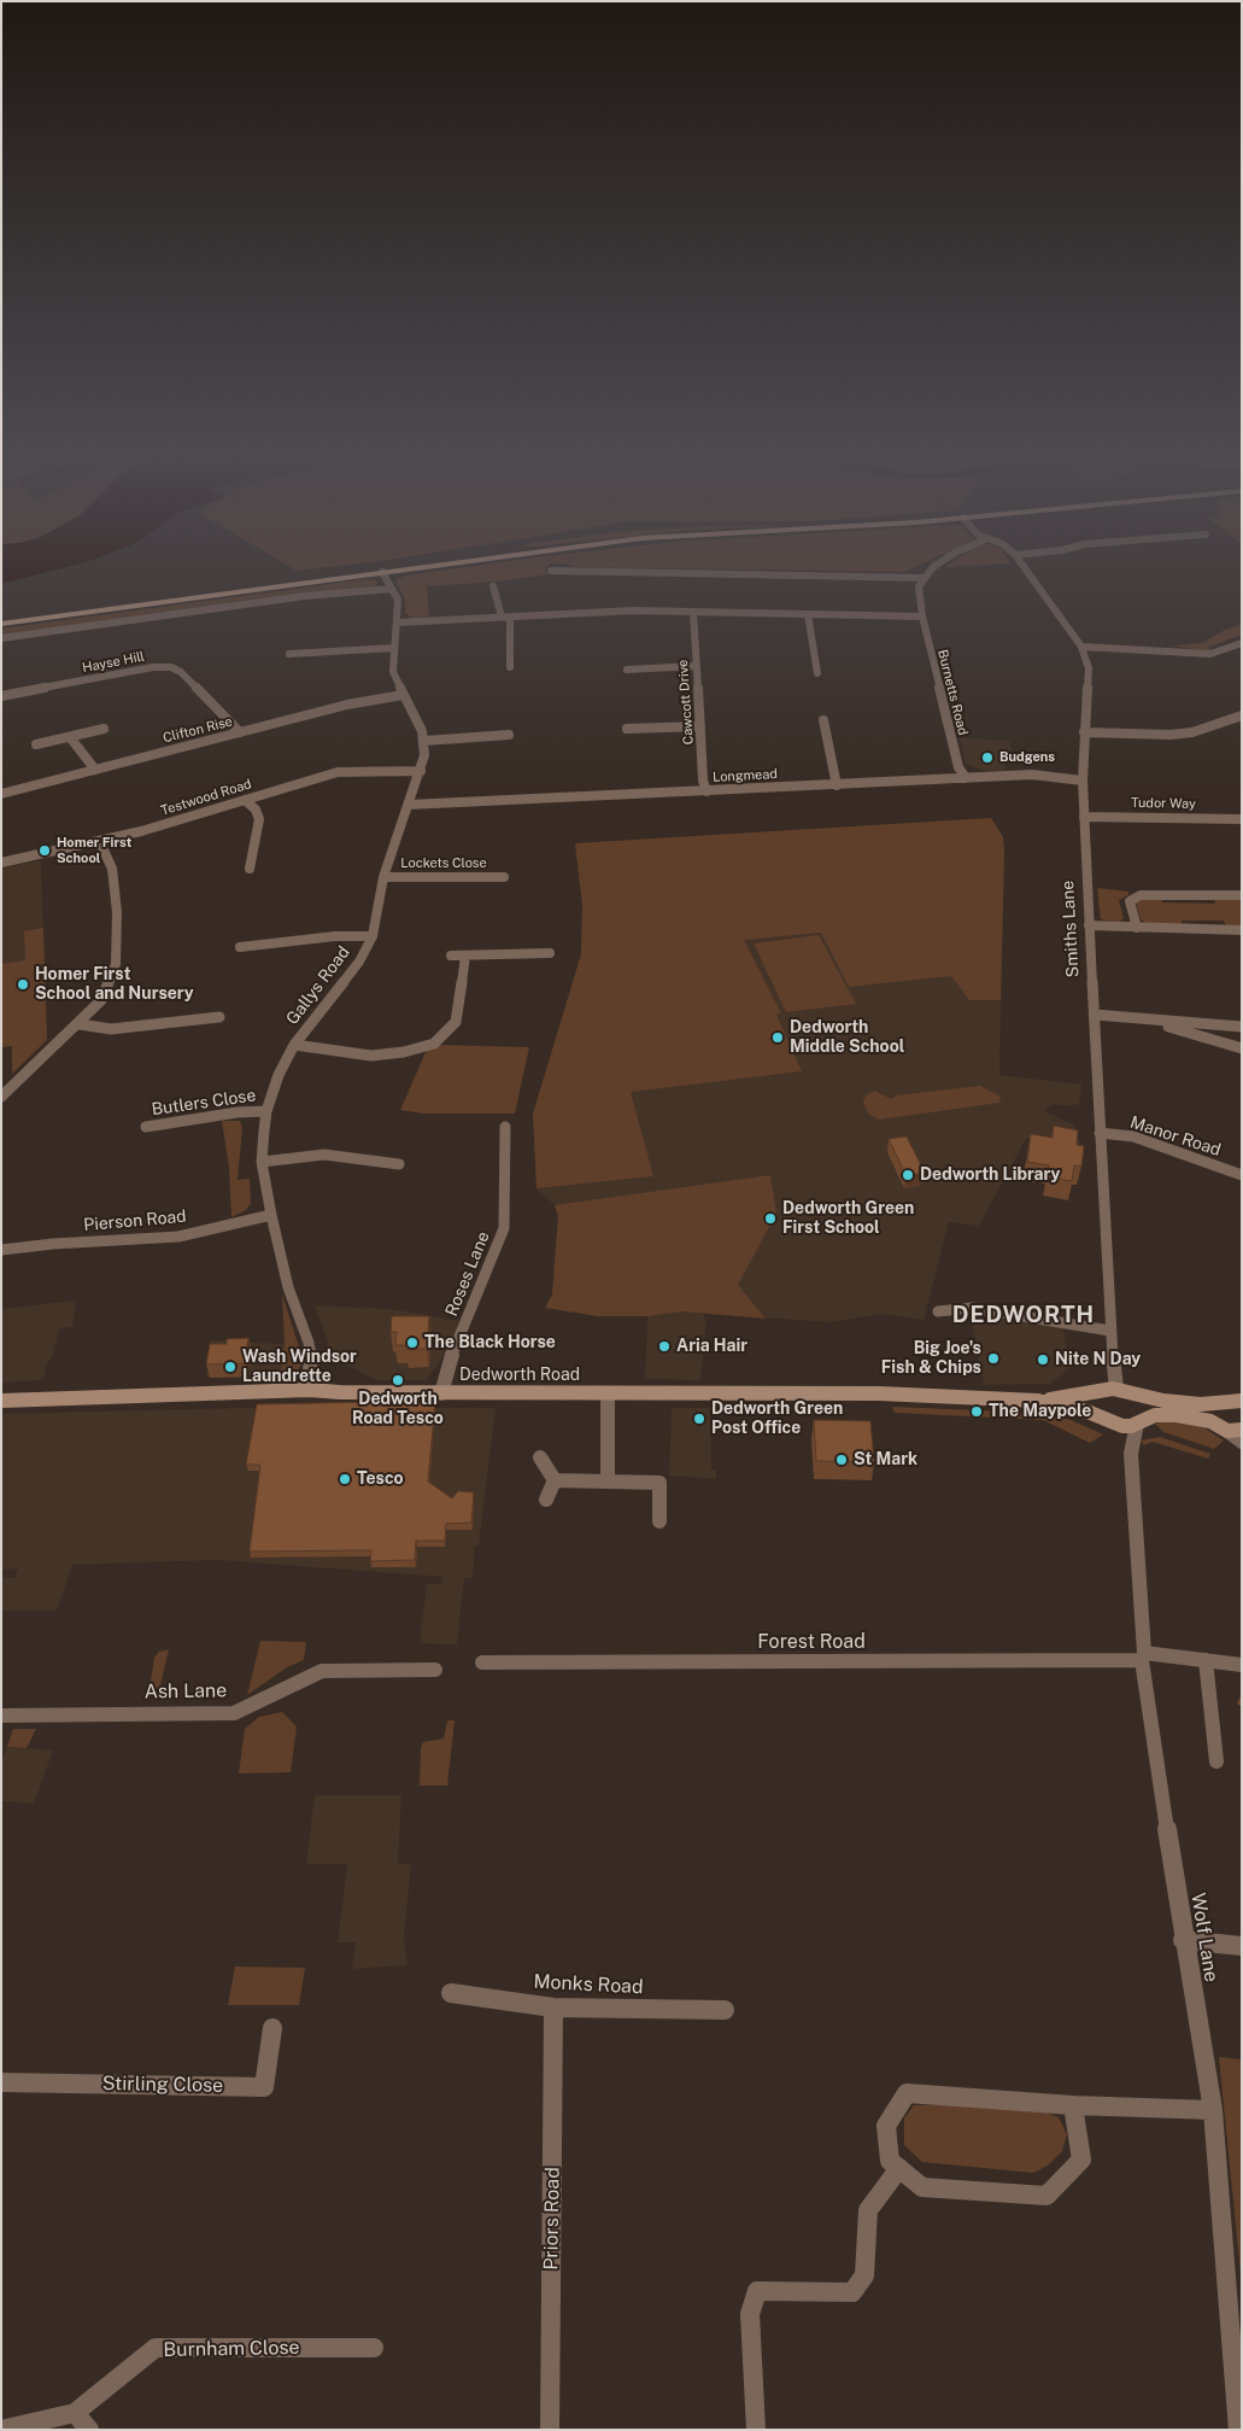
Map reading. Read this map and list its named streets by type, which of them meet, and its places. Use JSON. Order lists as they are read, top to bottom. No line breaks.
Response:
{"streets":{"main road":["Dedworth Road"],"street":["Hayse Hill","Burnetts Road","Cawcott Drive","Clifton Rise","Longmead","Testwood Road","Tudor Way","Lockets Close","Smiths Lane","Gallys Road","Butlers Close","Manor Road","Pierson Road","Roses Lane","Forest Road","Ash Lane","Wolf Lane","Monks Road","Stirling Close","Priors Road","Burnham Close"]},"crossings":[["Hayse Hill","Clifton Rise"],["Burnetts Road","Longmead"],["Cawcott Drive","Longmead"],["Longmead","Smiths Lane"],["Longmead","Gallys Road"],["Testwood Road","Gallys Road"],["Tudor Way","Smiths Lane"],["Lockets Close","Gallys Road"],["Smiths Lane","Manor Road"],["Smiths Lane","Dedworth Road"],["Smiths Lane","Wolf Lane"],["Gallys Road","Butlers Close"],["Gallys Road","Pierson Road"],["Gallys Road","Dedworth Road"],["Roses Lane","Dedworth Road"],["Dedworth Road","Wolf Lane"],["Forest Road","Wolf Lane"],["Monks Road","Priors Road"]],"districts":["DEDWORTH"],"places":["Budgens","Homer First School","Homer First School and Nursery","Dedworth Middle School","Dedworth Library","Dedworth Green First School","The Black Horse","Aria Hair","Big Joe's Fish & Chips","Nite N Day","Wash Windsor Laundrette","Dedworth Road Tesco","The Maypole","Dedworth Green Post Office","St Mark","Tesco"]}
